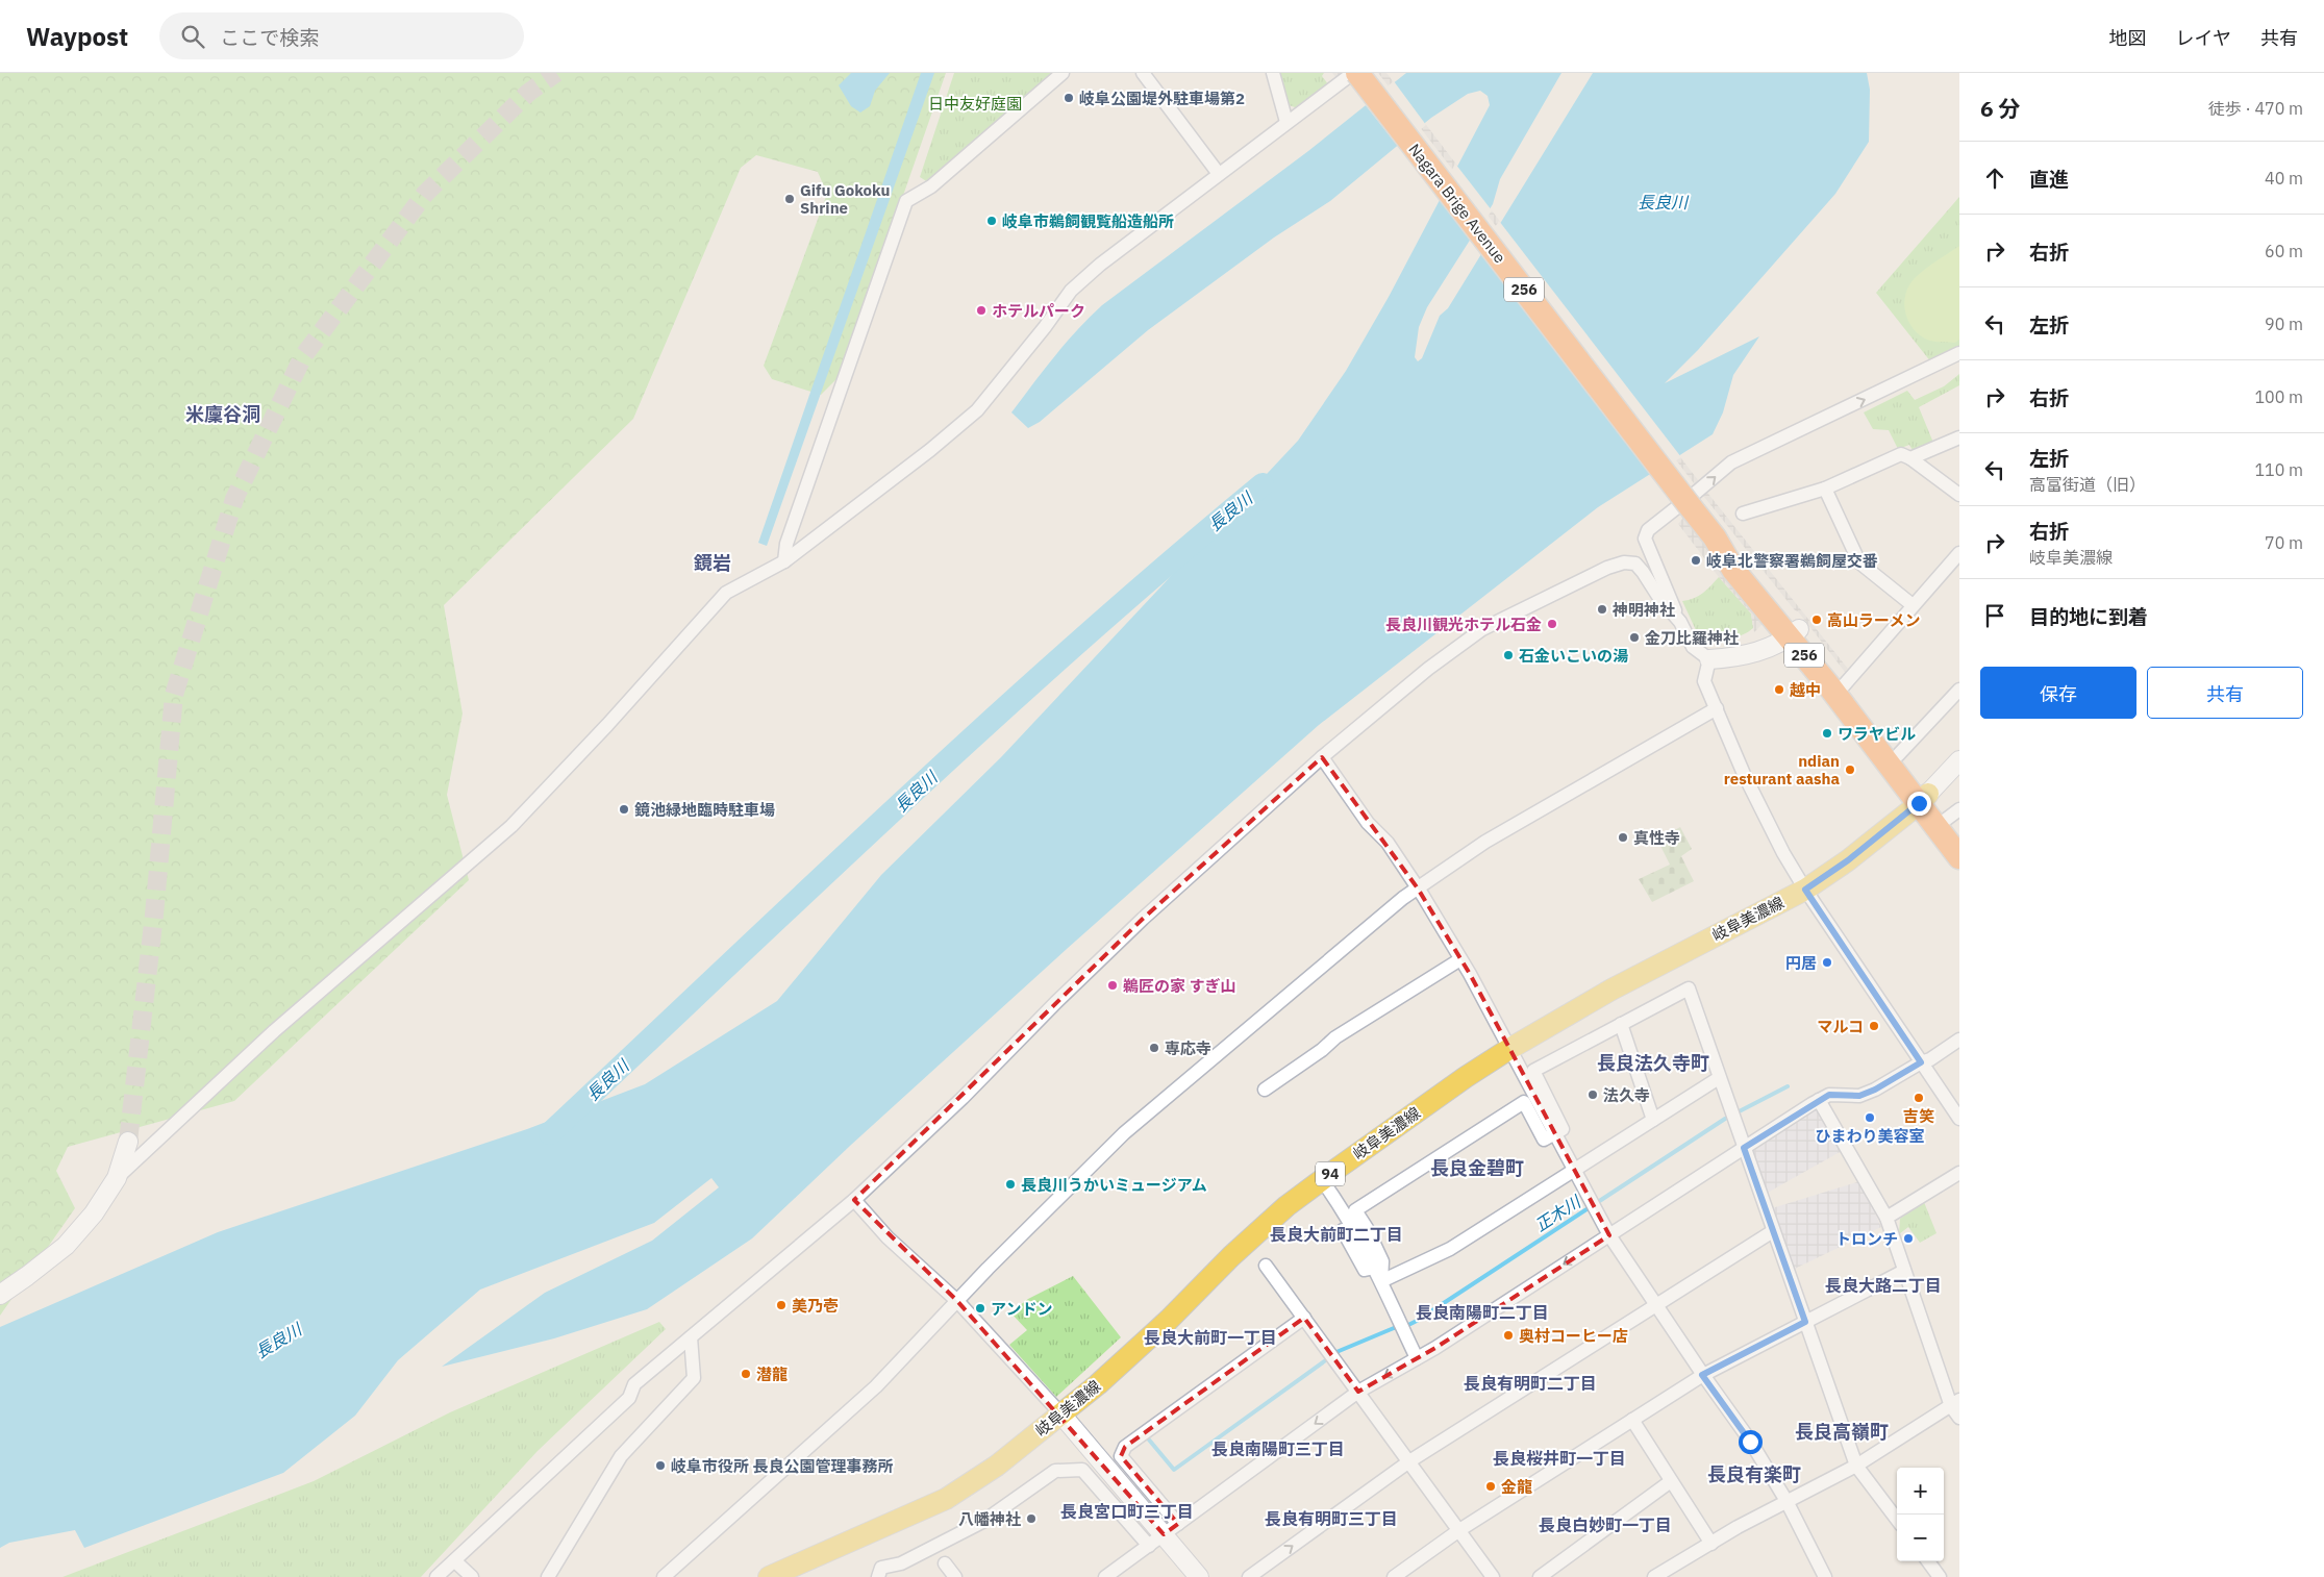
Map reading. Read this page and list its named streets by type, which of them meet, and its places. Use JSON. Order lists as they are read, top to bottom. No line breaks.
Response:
{"streets":{"highway":["Nagara Brige Avenue","256"],"main road":["岐阜美濃線","94"]},"crossings":[["Nagara Brige Avenue","256"],["256","岐阜美濃線"]],"districts":["米廩谷洞","鏡岩","長良法久寺町","長良金碧町","長良大前町二丁目","長良大路二丁目","長良南陽町二丁目","長良大前町一丁目","長良有明町二丁目","長良高嶺町","長良南陽町三丁目","長良桜井町一丁目","長良有楽町","長良宮口町三丁目","長良有明町三丁目","長良白妙町一丁目"],"water":["長良川","正木川"],"parks":["日中友好庭園"],"places":["岐阜公園堤外駐車場第2","Gifu Gokoku Shrine","岐阜市鵜飼観覧船造船所","ホテルパーク","岐阜北警察署鵜飼屋交番","神明神社","高山ラーメン","長良川観光ホテル石金","金刀比羅神社","石金いこいの湯","越中","ワラヤビル","ndian resturant aasha","鏡池緑地臨時駐車場","真性寺","円居","鵜匠の家 すぎ山","マルコ","専応寺","法久寺","吉笑","ひまわり美容室","長良川うかいミュージアム","トロンチ","美乃壱","アンドン","奥村コーヒー店","潜龍","岐阜市役所 長良公園管理事務所","金龍","八幡神社"],"page":{"header":"Waypost","search":"ここで検索","nav":["地図","レイヤ","共有"],"heading":["6 分","徒歩 · 470 m"],"list":[["直進","40 m"],["右折","60 m"],["左折","90 m"],["右折","100 m"],["左折","高富街道（旧）","110 m"],["右折","岐阜美濃線","70 m"],"目的地に到着"],"buttons":["保存","共有"],"map_buttons":["+","−"]}}
